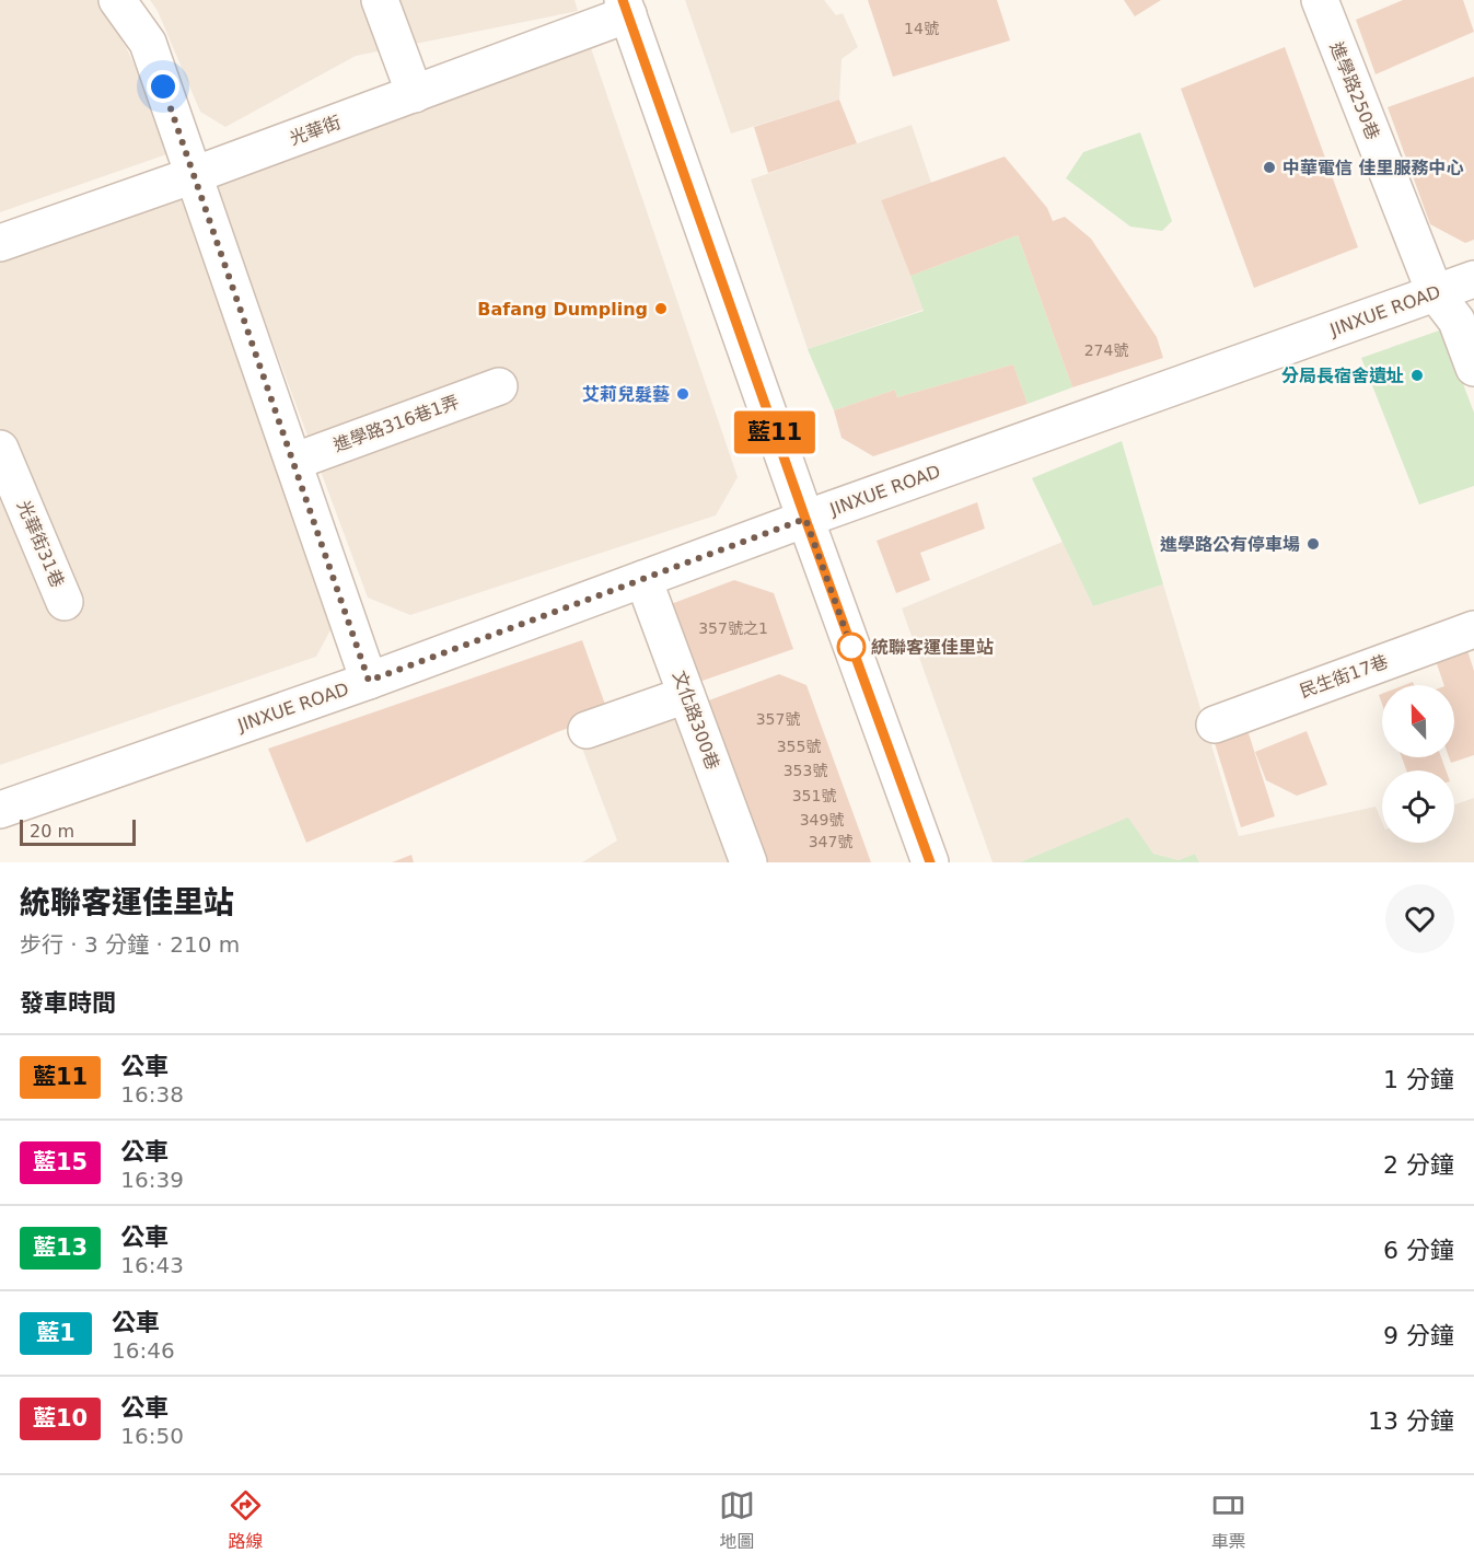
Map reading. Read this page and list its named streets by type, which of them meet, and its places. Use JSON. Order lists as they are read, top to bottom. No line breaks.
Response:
{"streets":{"street":["進學路250巷","光華街","JINXUE ROAD","進學路316巷1弄","光華街31巷","民生街17巷","文化路300巷"]},"crossings":[["進學路250巷","JINXUE ROAD"],["JINXUE ROAD","文化路300巷"]],"places":["中華電信 佳里服務中心","Bafang Dumpling","分局長宿舍遺址","艾莉兒髮藝","進學路公有停車場","統聯客運佳里站"],"lines":["bus line 藍11"],"house_numbers":["14號","274號","357號之1","357號","355號","353號","351號","349號","347號"],"scale_bar":"20 m","north":"top","page":{"on_map":"藍11","scale":"20 m","heading":[["統聯客運佳里站","步行 · 3 分鐘 · 210 m"],"發車時間"],"list":[{"mark":"藍11","name":"公車","note":"16:38","value":"1 分鐘"},{"mark":"藍15","name":"公車","note":"16:39","value":"2 分鐘"},{"mark":"藍13","name":"公車","note":"16:43","value":"6 分鐘"},{"mark":"藍1","name":"公車","note":"16:46","value":"9 分鐘"},{"mark":"藍10","name":"公車","note":"16:50","value":"13 分鐘"}],"tabs":["路線","地圖","車票"]}}
